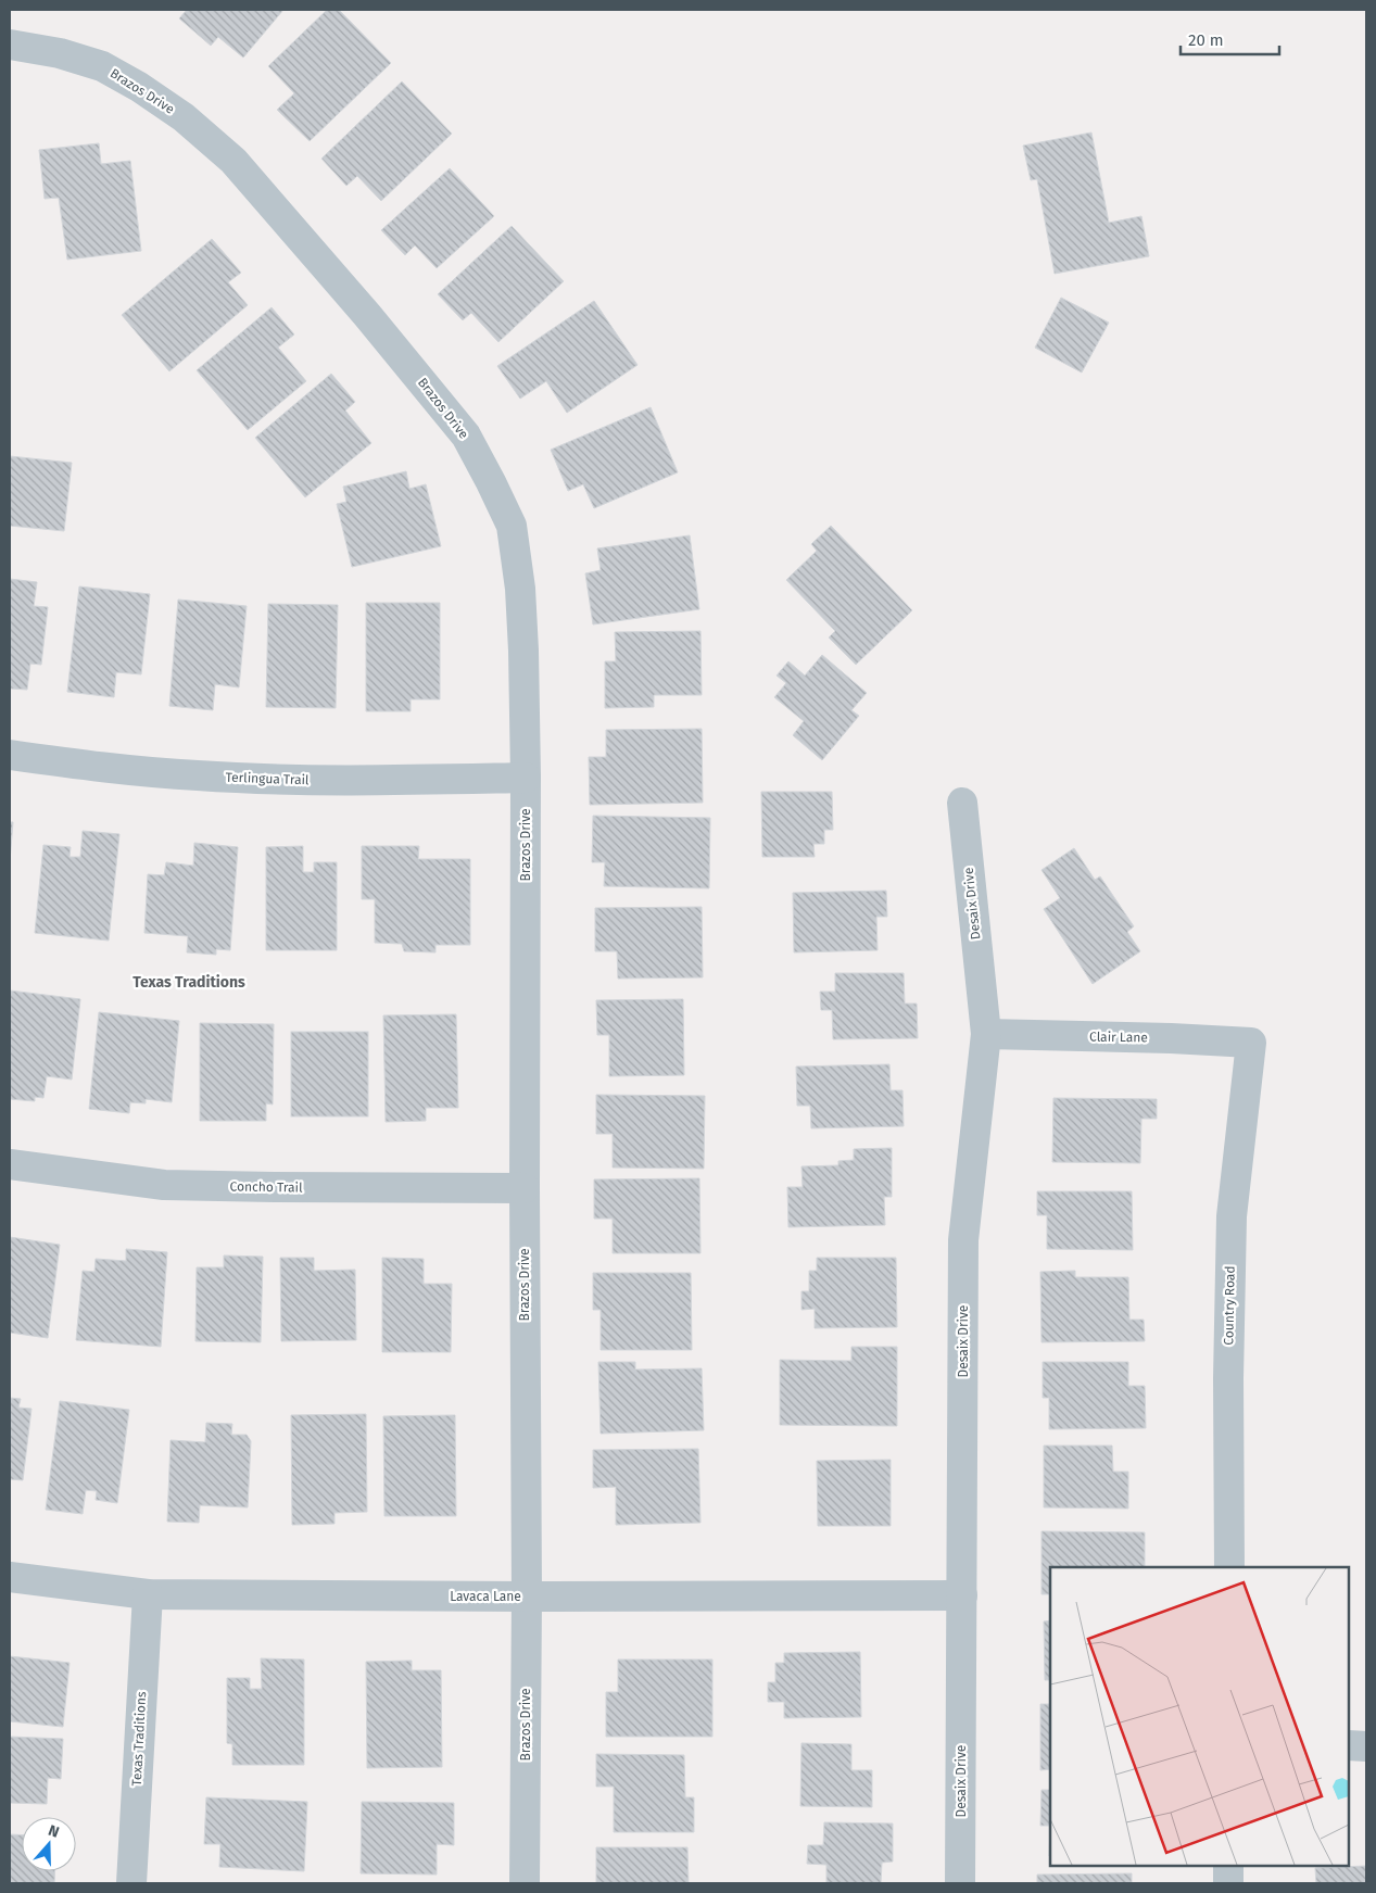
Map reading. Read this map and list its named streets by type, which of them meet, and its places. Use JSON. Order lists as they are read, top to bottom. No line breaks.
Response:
{"streets":{"street":["Brazos Drive","Terlingua Trail","Desaix Drive","Clair Lane","Concho Trail","Country Road","Lavaca Lane","Texas Traditions"]},"crossings":[["Brazos Drive","Terlingua Trail"],["Brazos Drive","Concho Trail"],["Brazos Drive","Lavaca Lane"],["Desaix Drive","Clair Lane"],["Desaix Drive","Lavaca Lane"],["Clair Lane","Country Road"],["Lavaca Lane","Texas Traditions"]],"districts":["Texas Traditions"],"scale_bar":"20 m","north":"top"}
